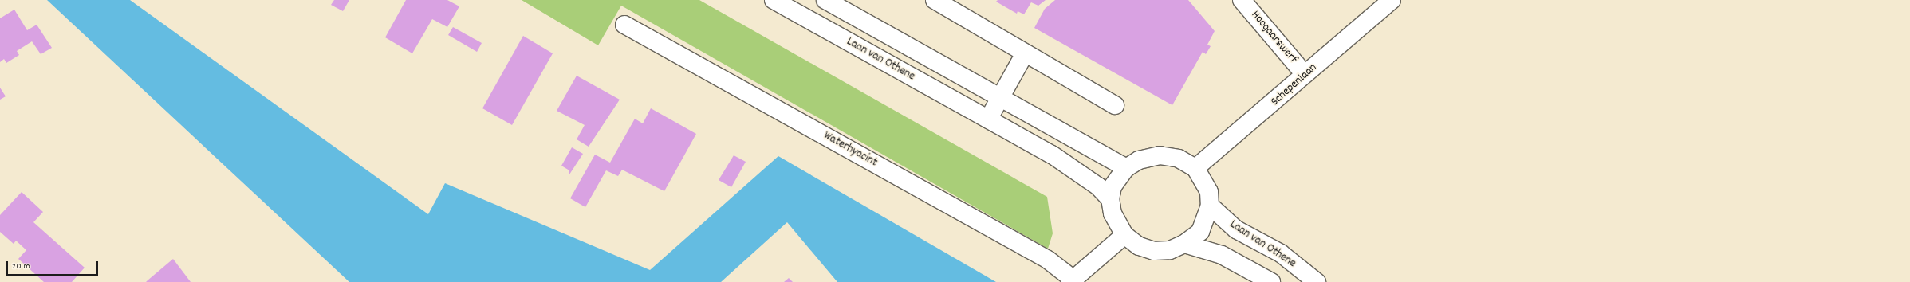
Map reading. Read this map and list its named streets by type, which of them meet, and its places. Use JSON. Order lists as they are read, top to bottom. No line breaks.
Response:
{"streets":{"street":["Hoogaarswerf","Laan van Othene","Schepenlaan","Waterhyacint"]},"crossings":[["Hoogaarswerf","Schepenlaan"],["Laan van Othene","Schepenlaan"],["Laan van Othene","Waterhyacint"],["Schepenlaan","Waterhyacint"]],"scale_bar":"20 m"}
